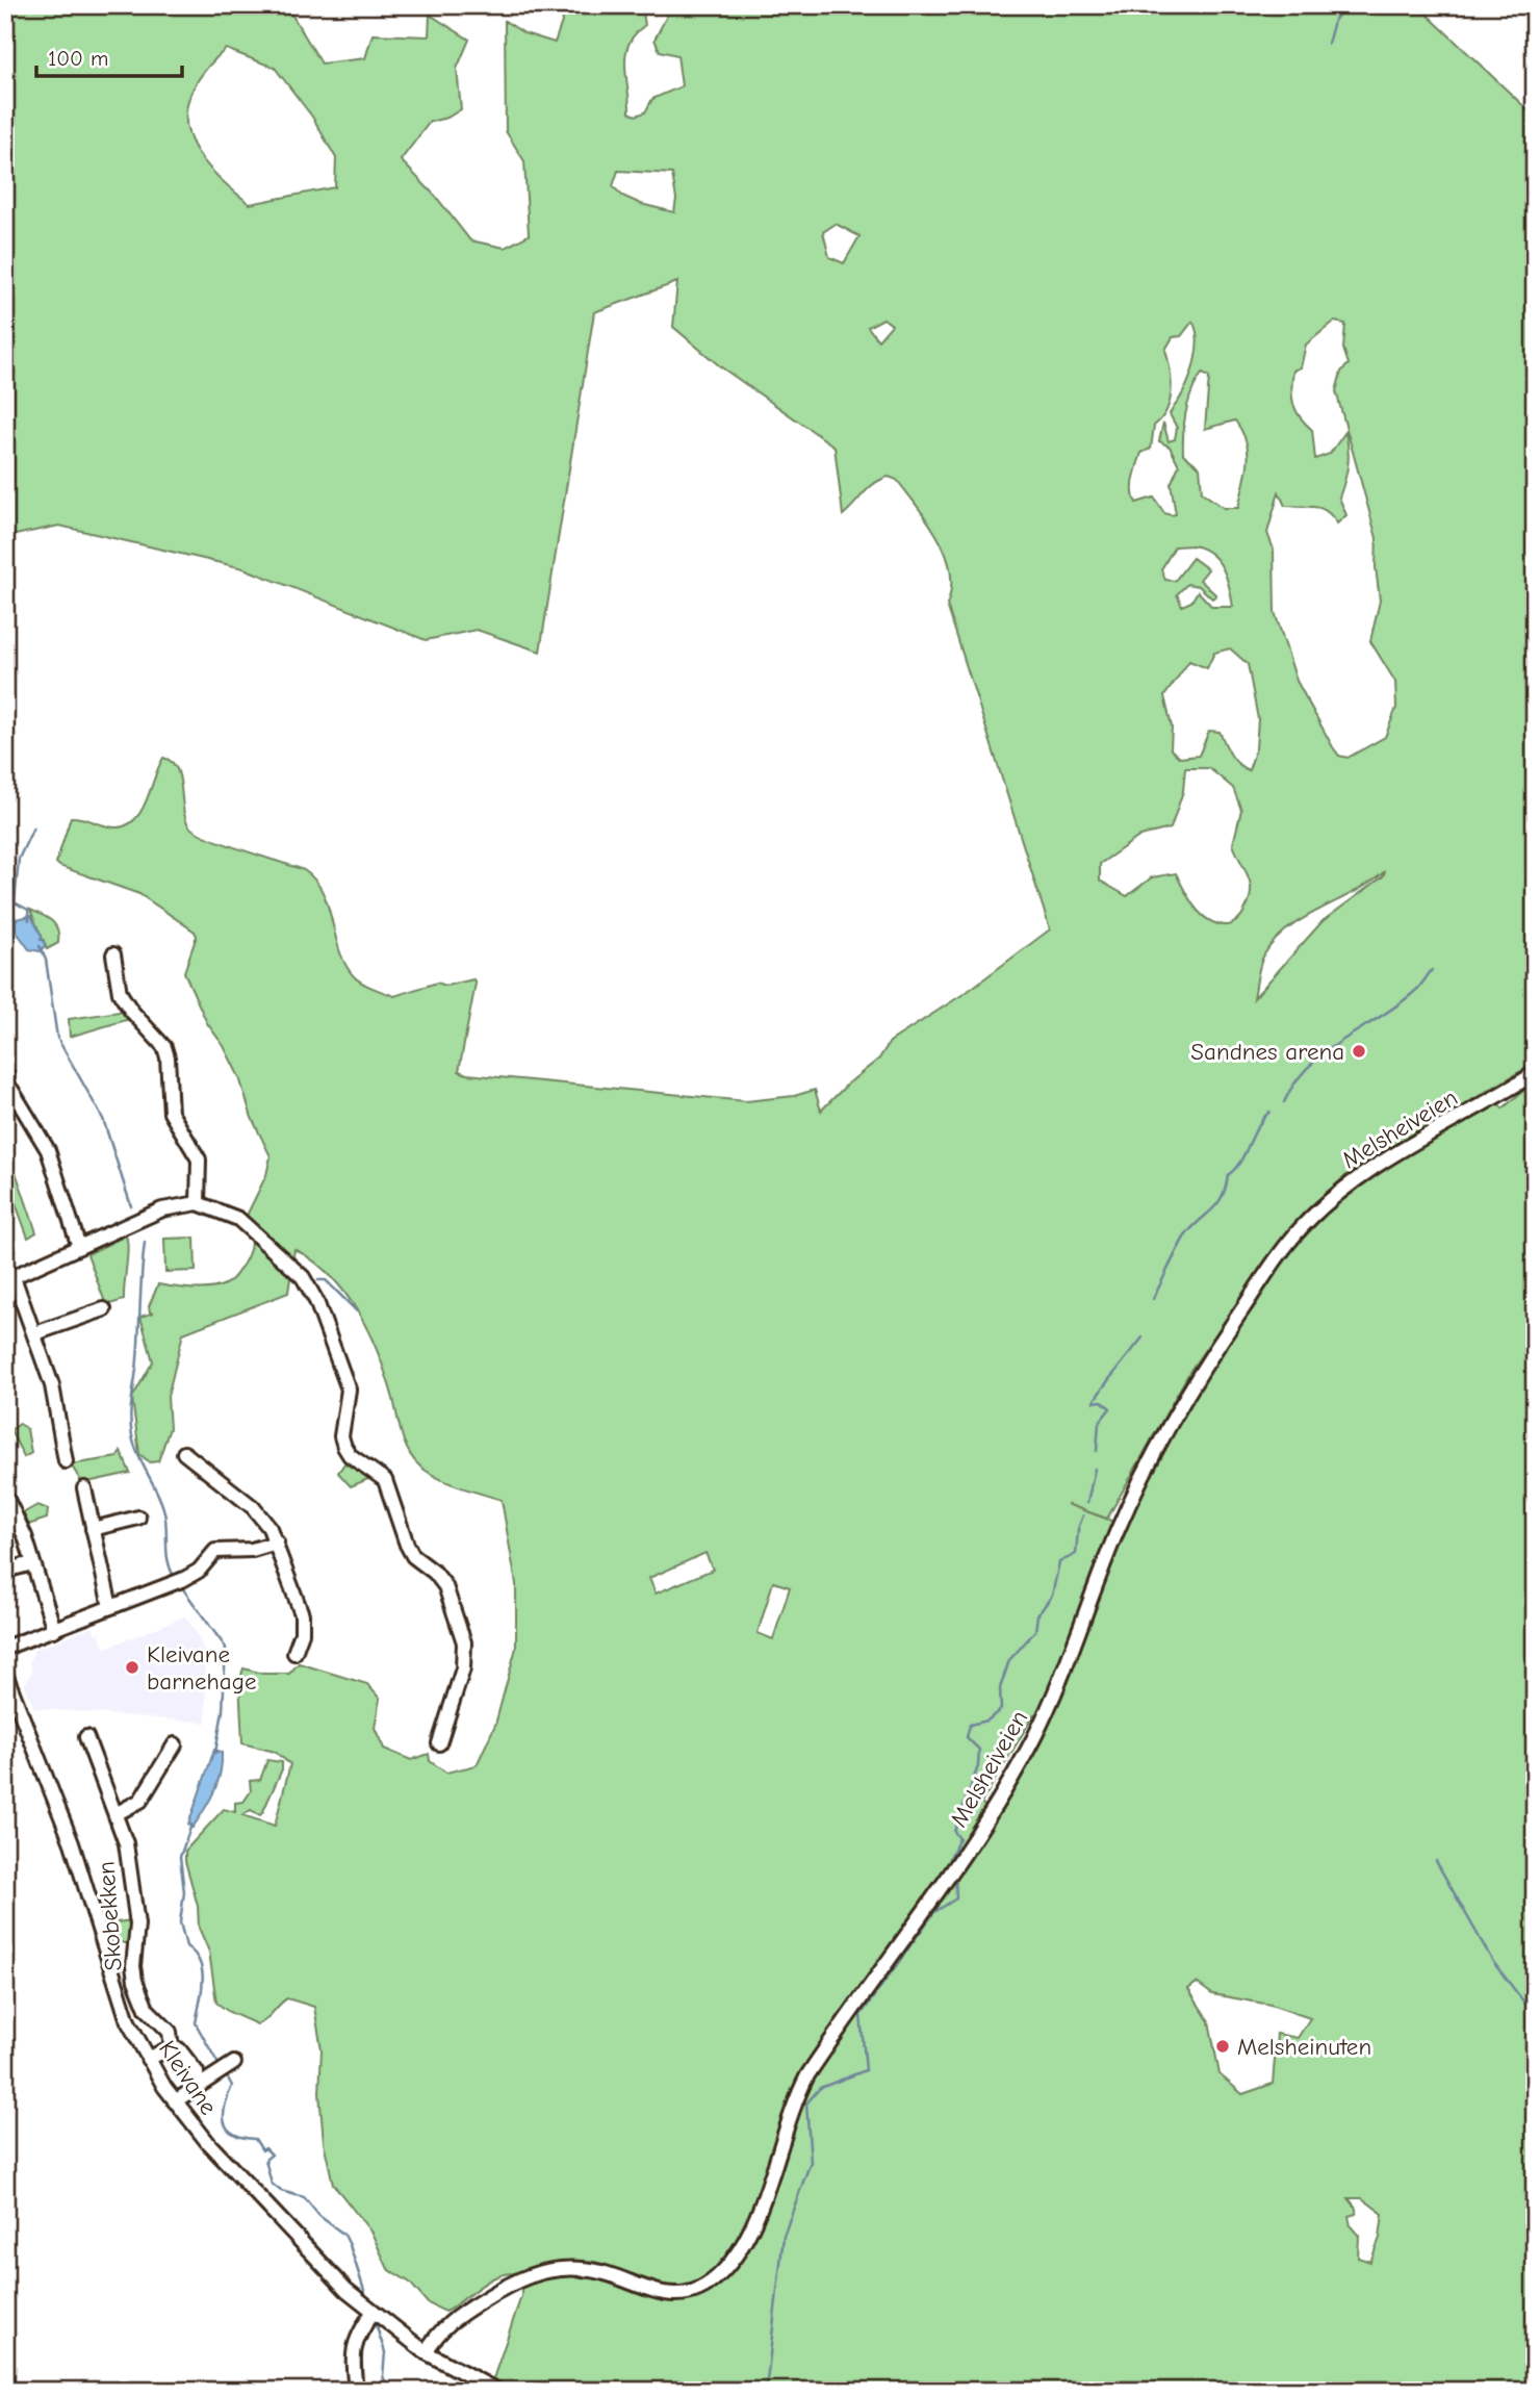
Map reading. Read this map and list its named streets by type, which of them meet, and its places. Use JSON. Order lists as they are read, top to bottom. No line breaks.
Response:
{"streets":{"street":["Melsheiveien","Skobekken","Kleivane"]},"crossings":[["Melsheiveien","Kleivane"]],"places":["Sandnes arena","Kleivane barnehage","Melsheinuten"],"scale_bar":"100 m"}
